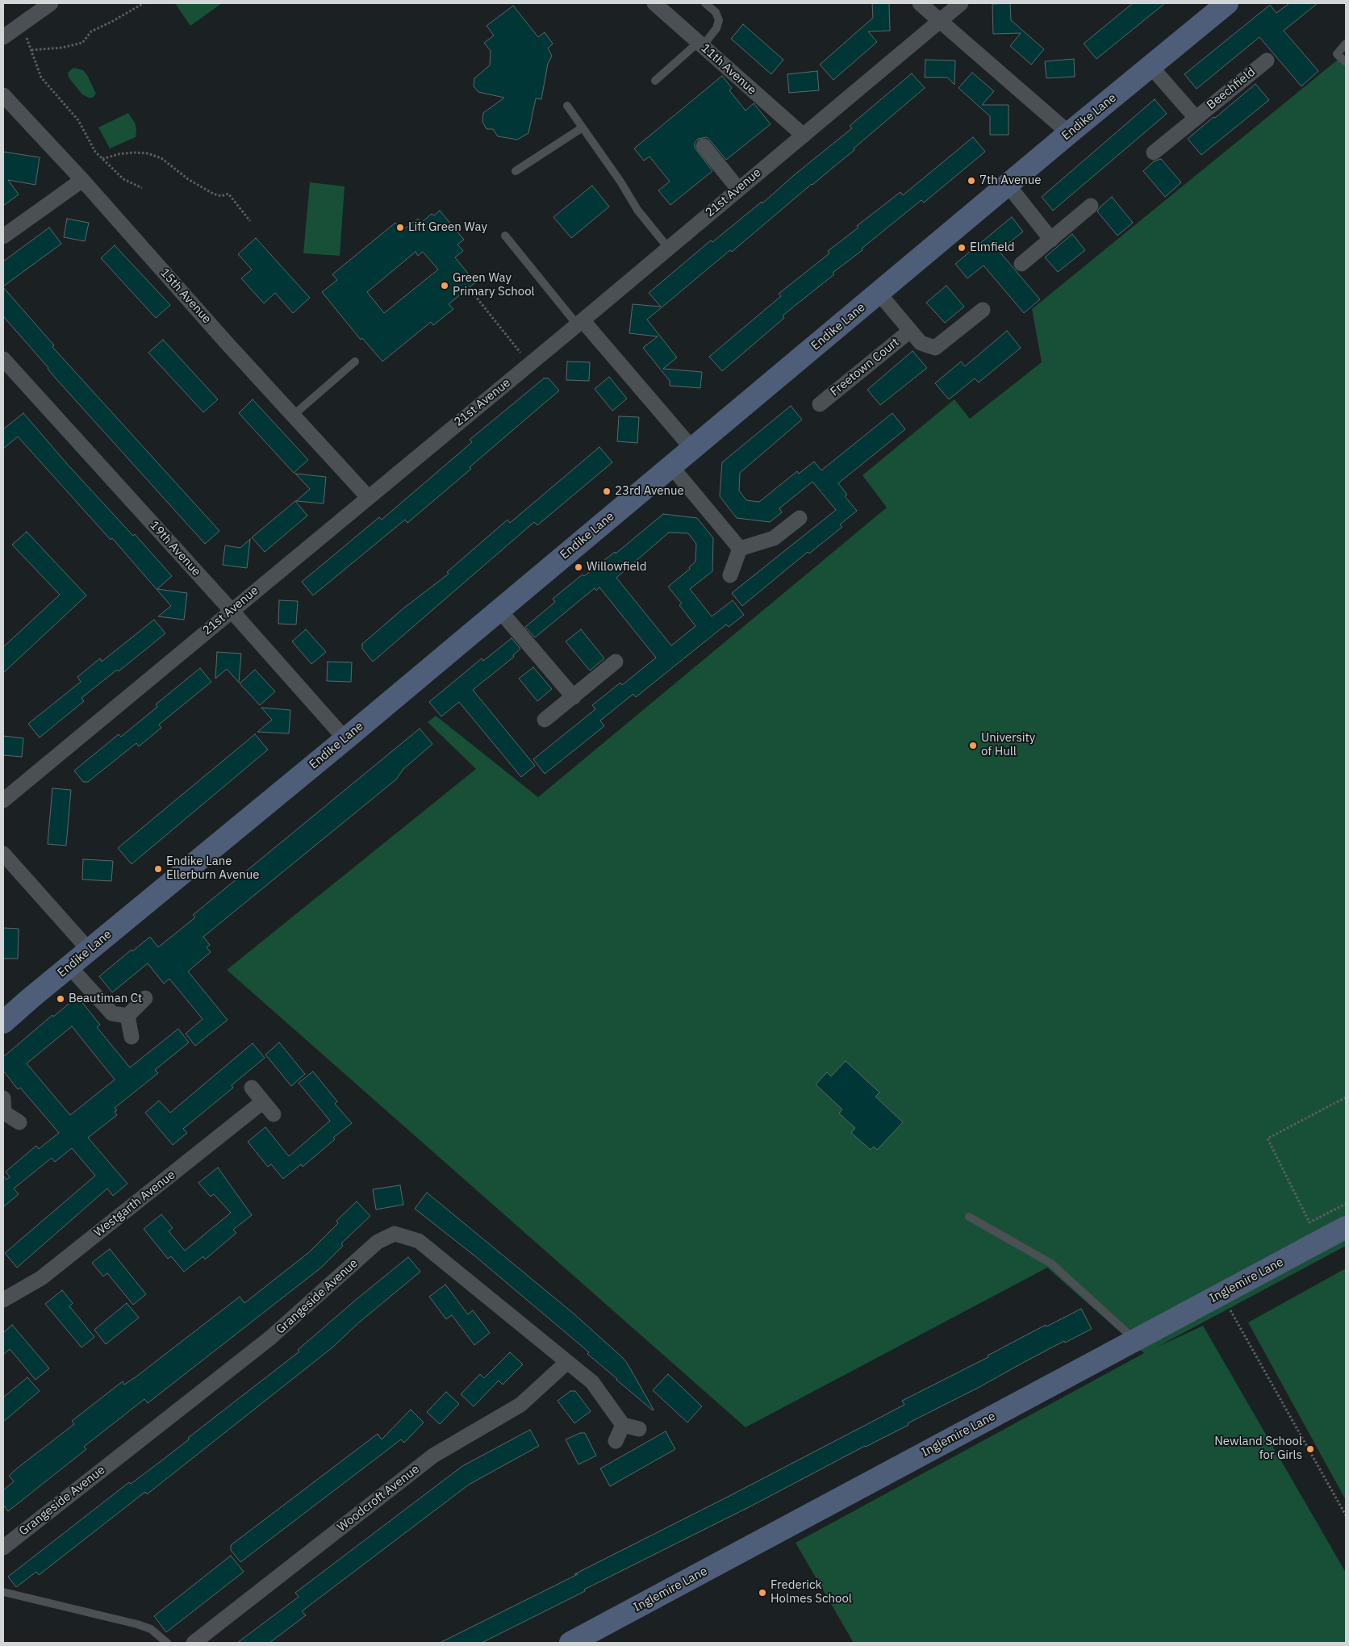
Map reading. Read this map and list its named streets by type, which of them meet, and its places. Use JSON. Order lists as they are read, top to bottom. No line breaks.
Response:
{"streets":{"street":["11th Avenue","Beechfield","Endike Lane","21st Avenue","15th Avenue","Freetown Court","19th Avenue","Westgarth Avenue","Inglemire Lane","Grangeside Avenue","Woodcroft Avenue"]},"crossings":[["11th Avenue","21st Avenue"],["Beechfield","Endike Lane"],["Endike Lane","Freetown Court"],["Endike Lane","19th Avenue"],["21st Avenue","15th Avenue"],["21st Avenue","19th Avenue"],["Grangeside Avenue","Woodcroft Avenue"]],"places":["7th Avenue","Lift Green Way","Elmfield","Green Way Primary School","23rd Avenue","Willowfield","University of Hull","Endike Lane Ellerburn Avenue","Beautiman Ct","Newland School for Girls","Frederick Holmes School"]}
